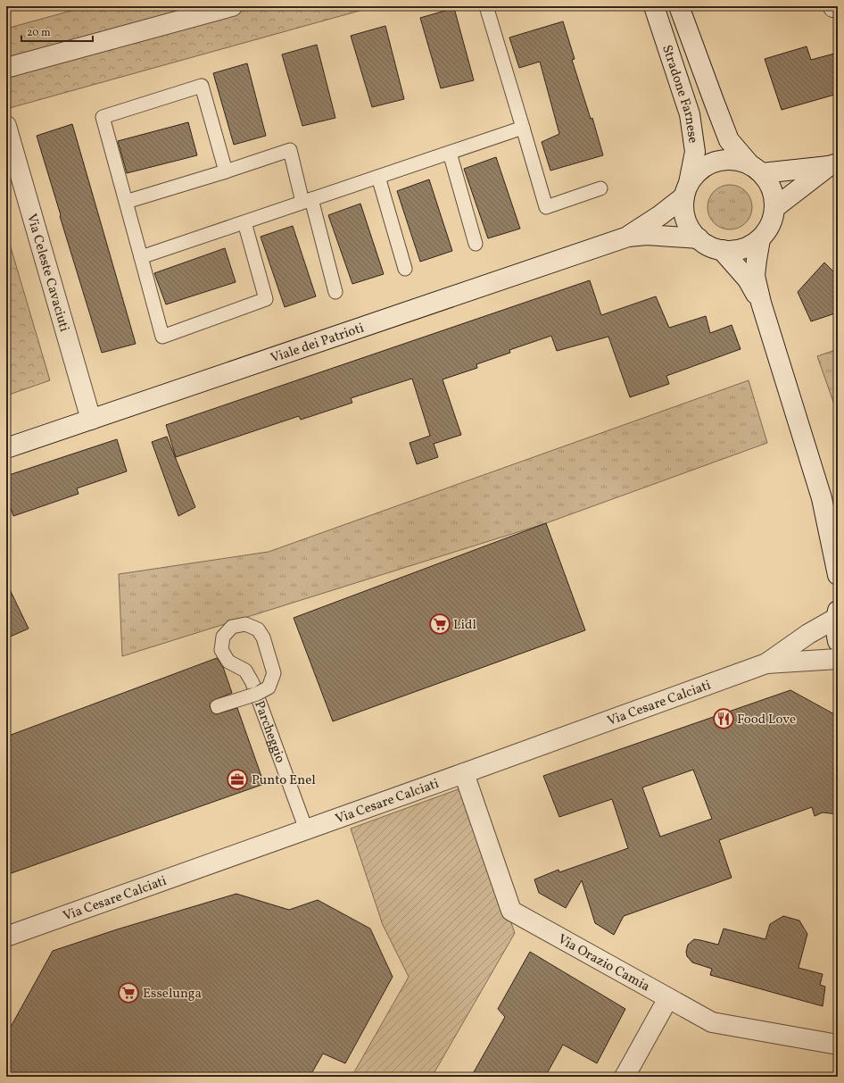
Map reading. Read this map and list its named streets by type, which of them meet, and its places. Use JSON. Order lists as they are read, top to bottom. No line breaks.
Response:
{"streets":{"street":["Stradone Farnese","Via Celeste Cavaciuti","Viale dei Patrioti","Via Cesare Calciati","Via Orazio Camia"],"lane":["Parcheggio"]},"crossings":[["Stradone Farnese","Viale dei Patrioti"],["Via Celeste Cavaciuti","Viale dei Patrioti"],["Via Cesare Calciati","Parcheggio"],["Via Cesare Calciati","Via Orazio Camia"]],"places":{"supermarket":["Lidl","Esselunga"],"restaurant":["Food Love"],"office":["Punto Enel"]},"scale_bar":"20 m"}
